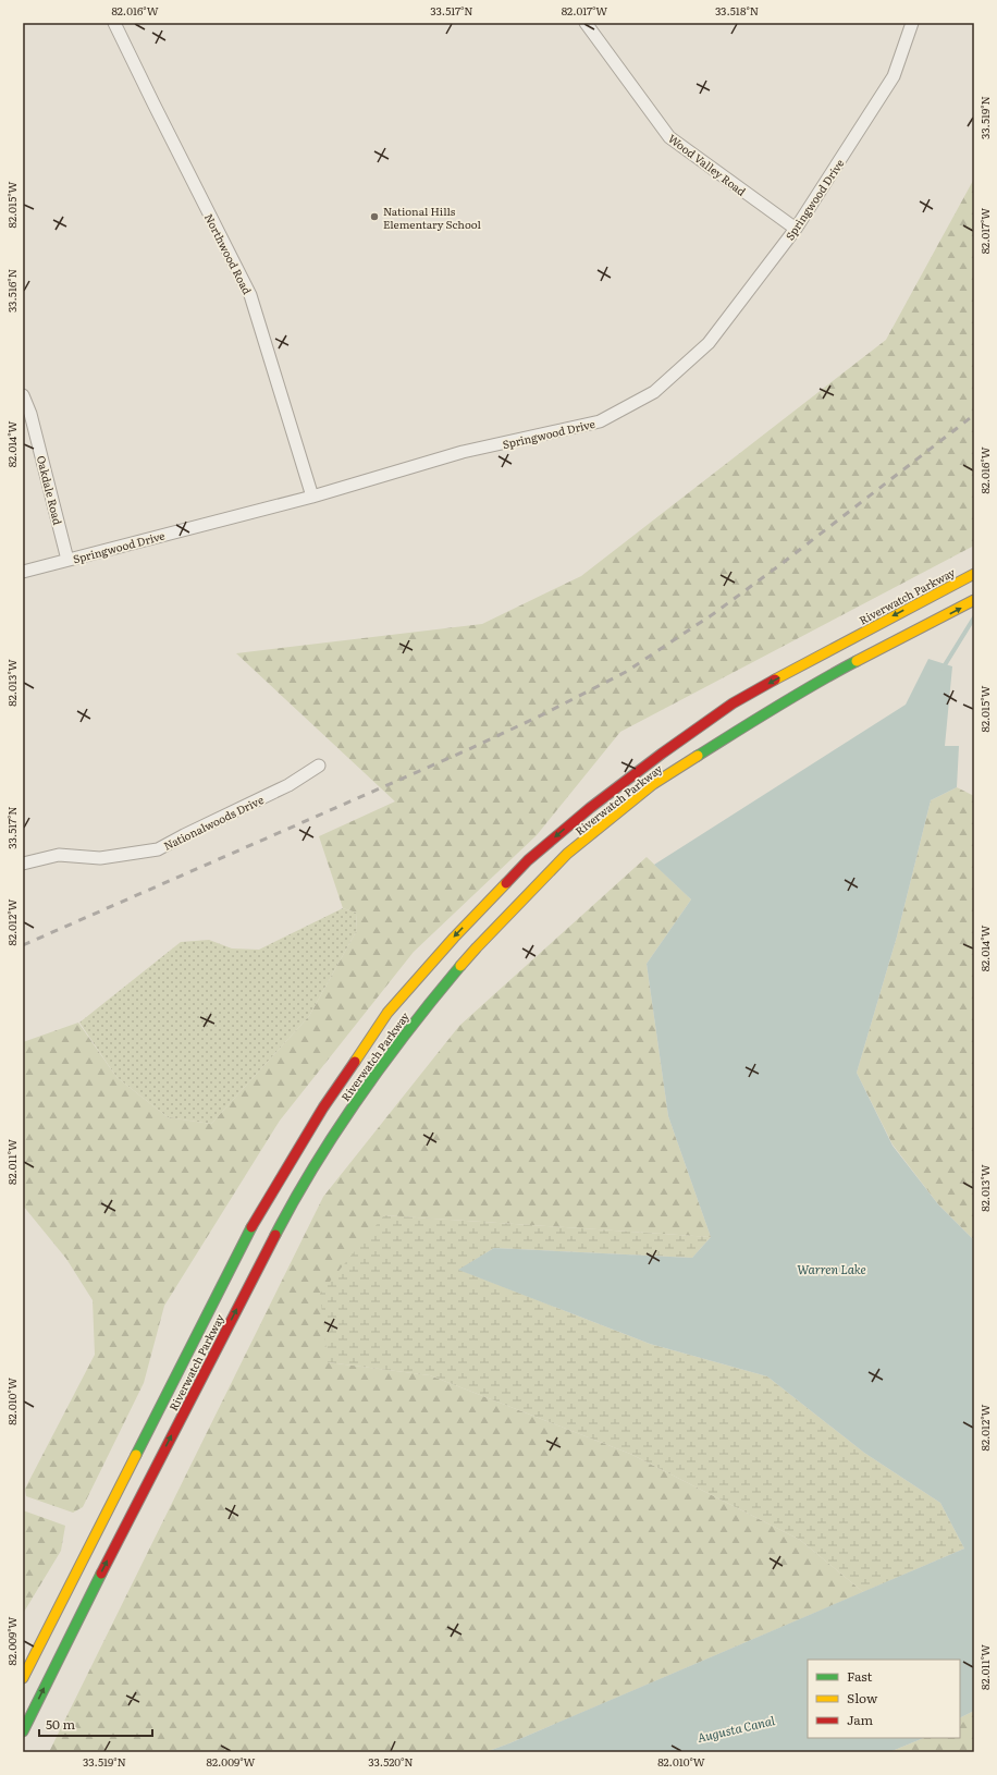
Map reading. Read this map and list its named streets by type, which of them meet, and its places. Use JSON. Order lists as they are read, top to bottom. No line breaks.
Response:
{"streets":{"main road":["Riverwatch Parkway"],"street":["Wood Valley Road","Springwood Drive","Northwood Road","Oakdale Road","Nationalwoods Drive"]},"crossings":[["Wood Valley Road","Springwood Drive"],["Springwood Drive","Northwood Road"],["Springwood Drive","Oakdale Road"]],"water":["Warren Lake","Augusta Canal"],"places":["National Hills Elementary School"],"legend":["Fast","Slow","Jam"],"scale_bar":"50 m","coordinates":["82.016°W","33.517°N","82.017°W","33.518°N","33.519°N","82.015°W","33.516°N","82.014°W","82.013°W","82.012°W","82.011°W","82.010°W","82.009°W","33.520°N"]}
